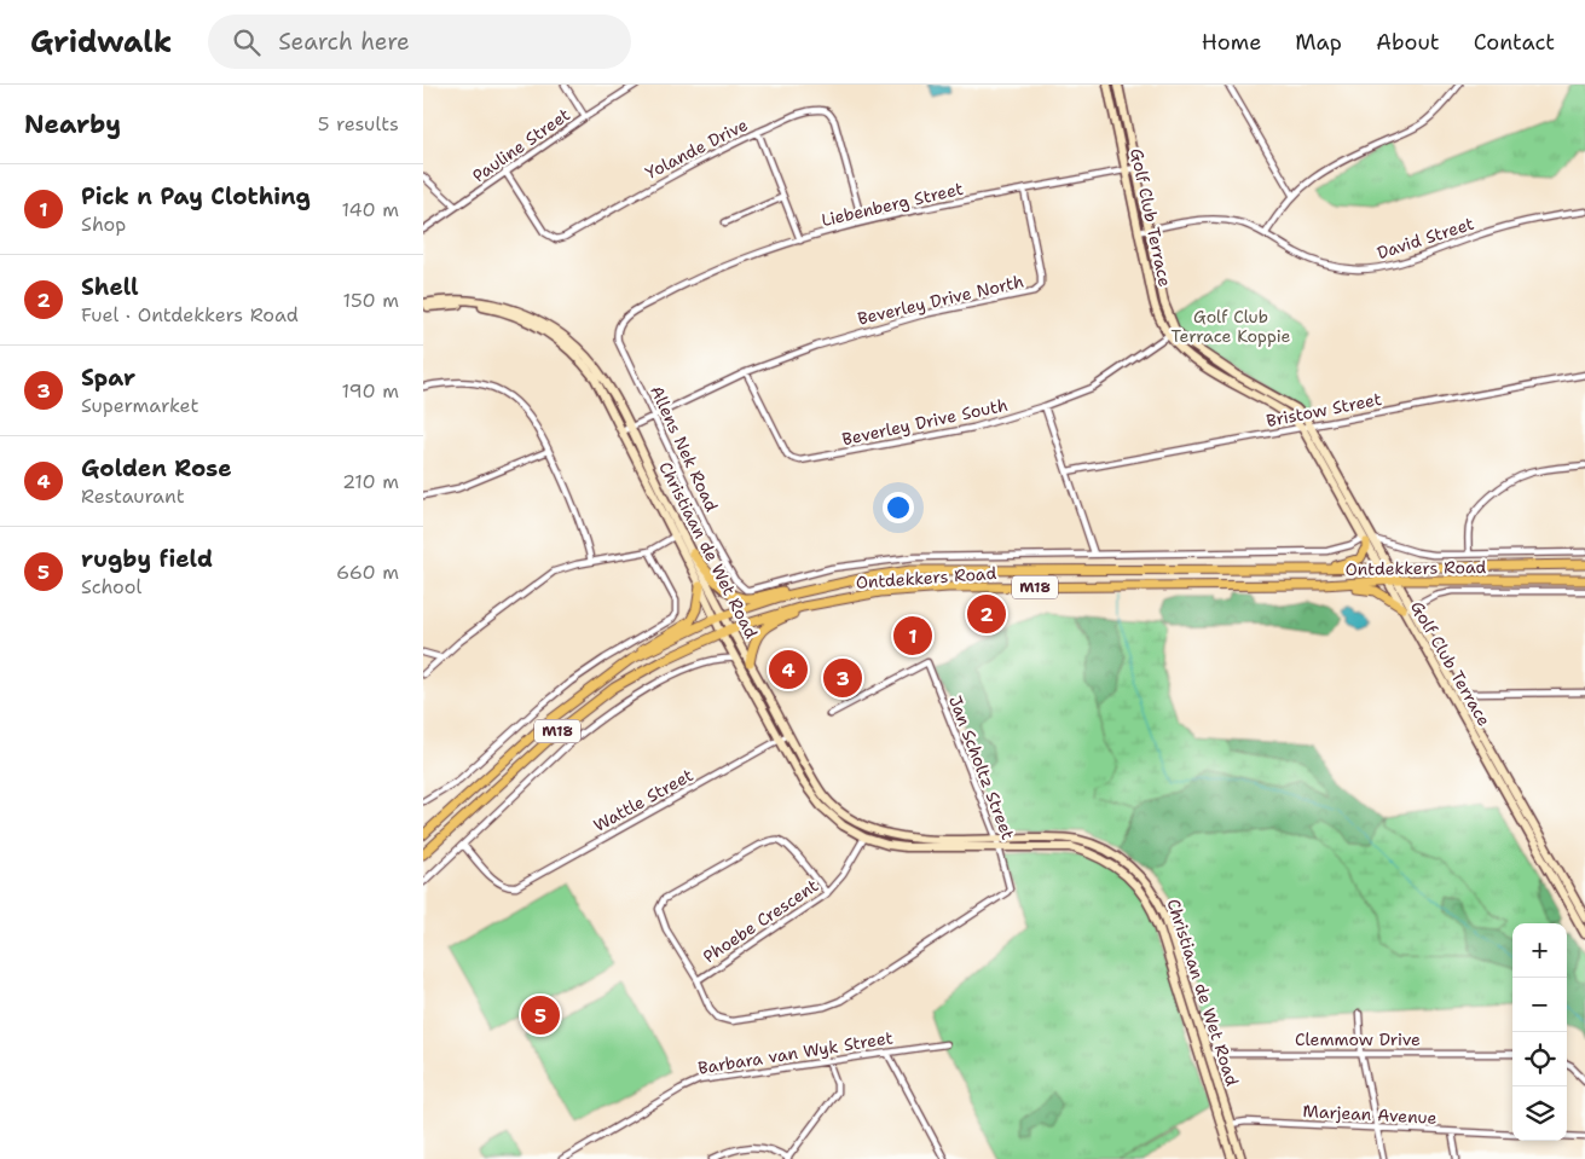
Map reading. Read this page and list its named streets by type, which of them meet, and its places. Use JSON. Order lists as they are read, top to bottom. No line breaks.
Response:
{"streets":{"main road":["Golf Club Terrace","Christiaan de Wet Road","Ontdekkers Road","M18"],"street":["Pauline Street","Yolande Drive","Liebenberg Street","David Street","Beverley Drive North","Bristow Street","Beverley Drive South","Allens Nek Road","Jan Scholtz Street","Wattle Street","Phoebe Crescent","Clemmow Drive","Barbara van Wyk Street","Marjean Avenue"]},"crossings":[["Pauline Street","Yolande Drive"],["Yolande Drive","Liebenberg Street"],["Liebenberg Street","Golf Club Terrace"],["Liebenberg Street","Beverley Drive North"],["Liebenberg Street","Allens Nek Road"],["Golf Club Terrace","David Street"],["Golf Club Terrace","Bristow Street"],["Golf Club Terrace","Beverley Drive South"],["Golf Club Terrace","Ontdekkers Road"],["Beverley Drive North","Beverley Drive South"],["Beverley Drive North","Allens Nek Road"],["Beverley Drive North","Christiaan de Wet Road"],["Allens Nek Road","Ontdekkers Road"],["Christiaan de Wet Road","Ontdekkers Road"],["Christiaan de Wet Road","Jan Scholtz Street"],["Christiaan de Wet Road","Wattle Street"],["Christiaan de Wet Road","Phoebe Crescent"],["Christiaan de Wet Road","Clemmow Drive"],["Christiaan de Wet Road","Marjean Avenue"],["Jan Scholtz Street","Phoebe Crescent"]],"parks":["Golf Club Terrace Koppie"],"page":{"header":"Gridwalk","search":"Search here","nav":["Home","Map","About","Contact"],"heading":["Nearby","5 results"],"list":[{"mark":"1","name":"Pick n Pay Clothing","note":"Shop","value":"140 m"},{"mark":"2","name":"Shell","note":"Fuel · Ontdekkers Road","value":"150 m"},{"mark":"3","name":"Spar","note":"Supermarket","value":"190 m"},{"mark":"4","name":"Golden Rose","note":"Restaurant","value":"210 m"},{"mark":"5","name":"rugby field","note":"School","value":"660 m"}],"pins":["2","1","4","3","5"],"map_buttons":["+","−"]}}
